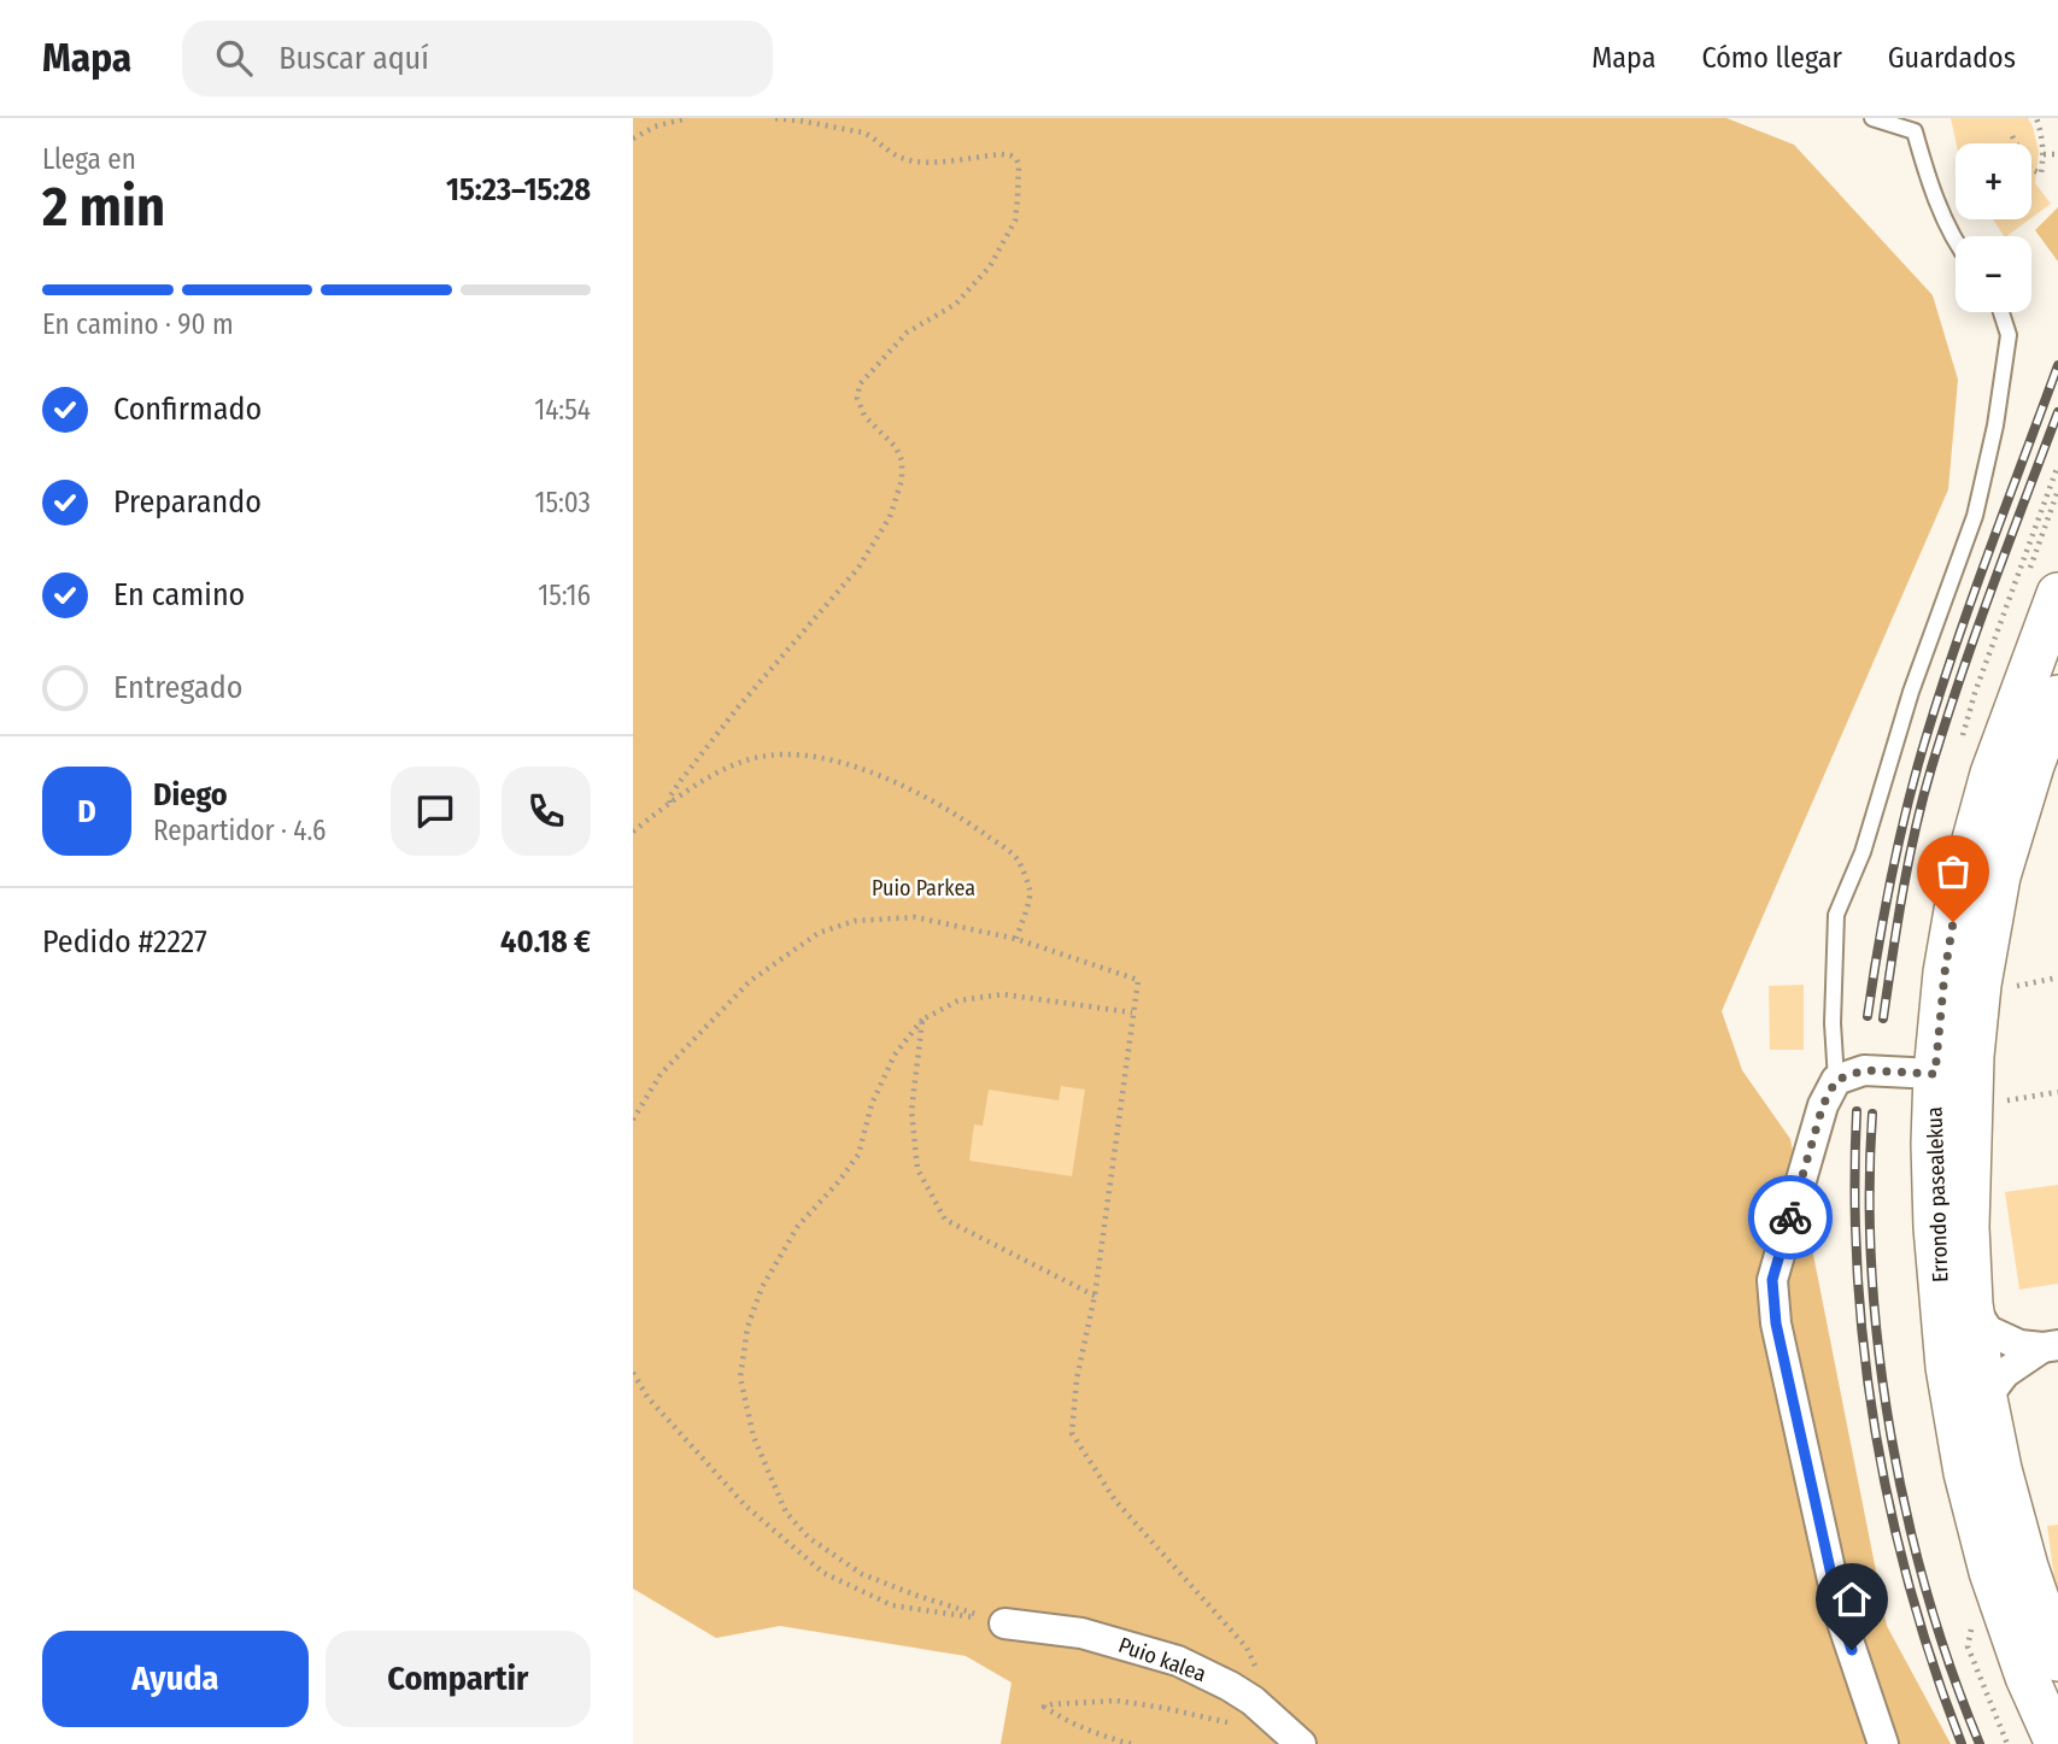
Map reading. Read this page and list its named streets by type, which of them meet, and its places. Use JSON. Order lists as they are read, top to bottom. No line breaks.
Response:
{"streets":{"main road":["Errondo pasealekua"],"street":["Puio kalea"]},"parks":["Puio Parkea"],"page":{"header":"Mapa","search":"Buscar aquí","nav":["Mapa","Cómo llegar","Guardados"],"heading":["2 min","Llega en","15:23–15:28"],"panel":["Diego","Repartidor · 4.6","Pedido #2227","40.18 €"],"map_buttons":["+","−"],"bar":"En camino · 90 m","list":[["Confirmado","14:54"],["Preparando","15:03"],["En camino","15:16"],"Entregado"],"round":"D","buttons":["Ayuda","Compartir"]}}
